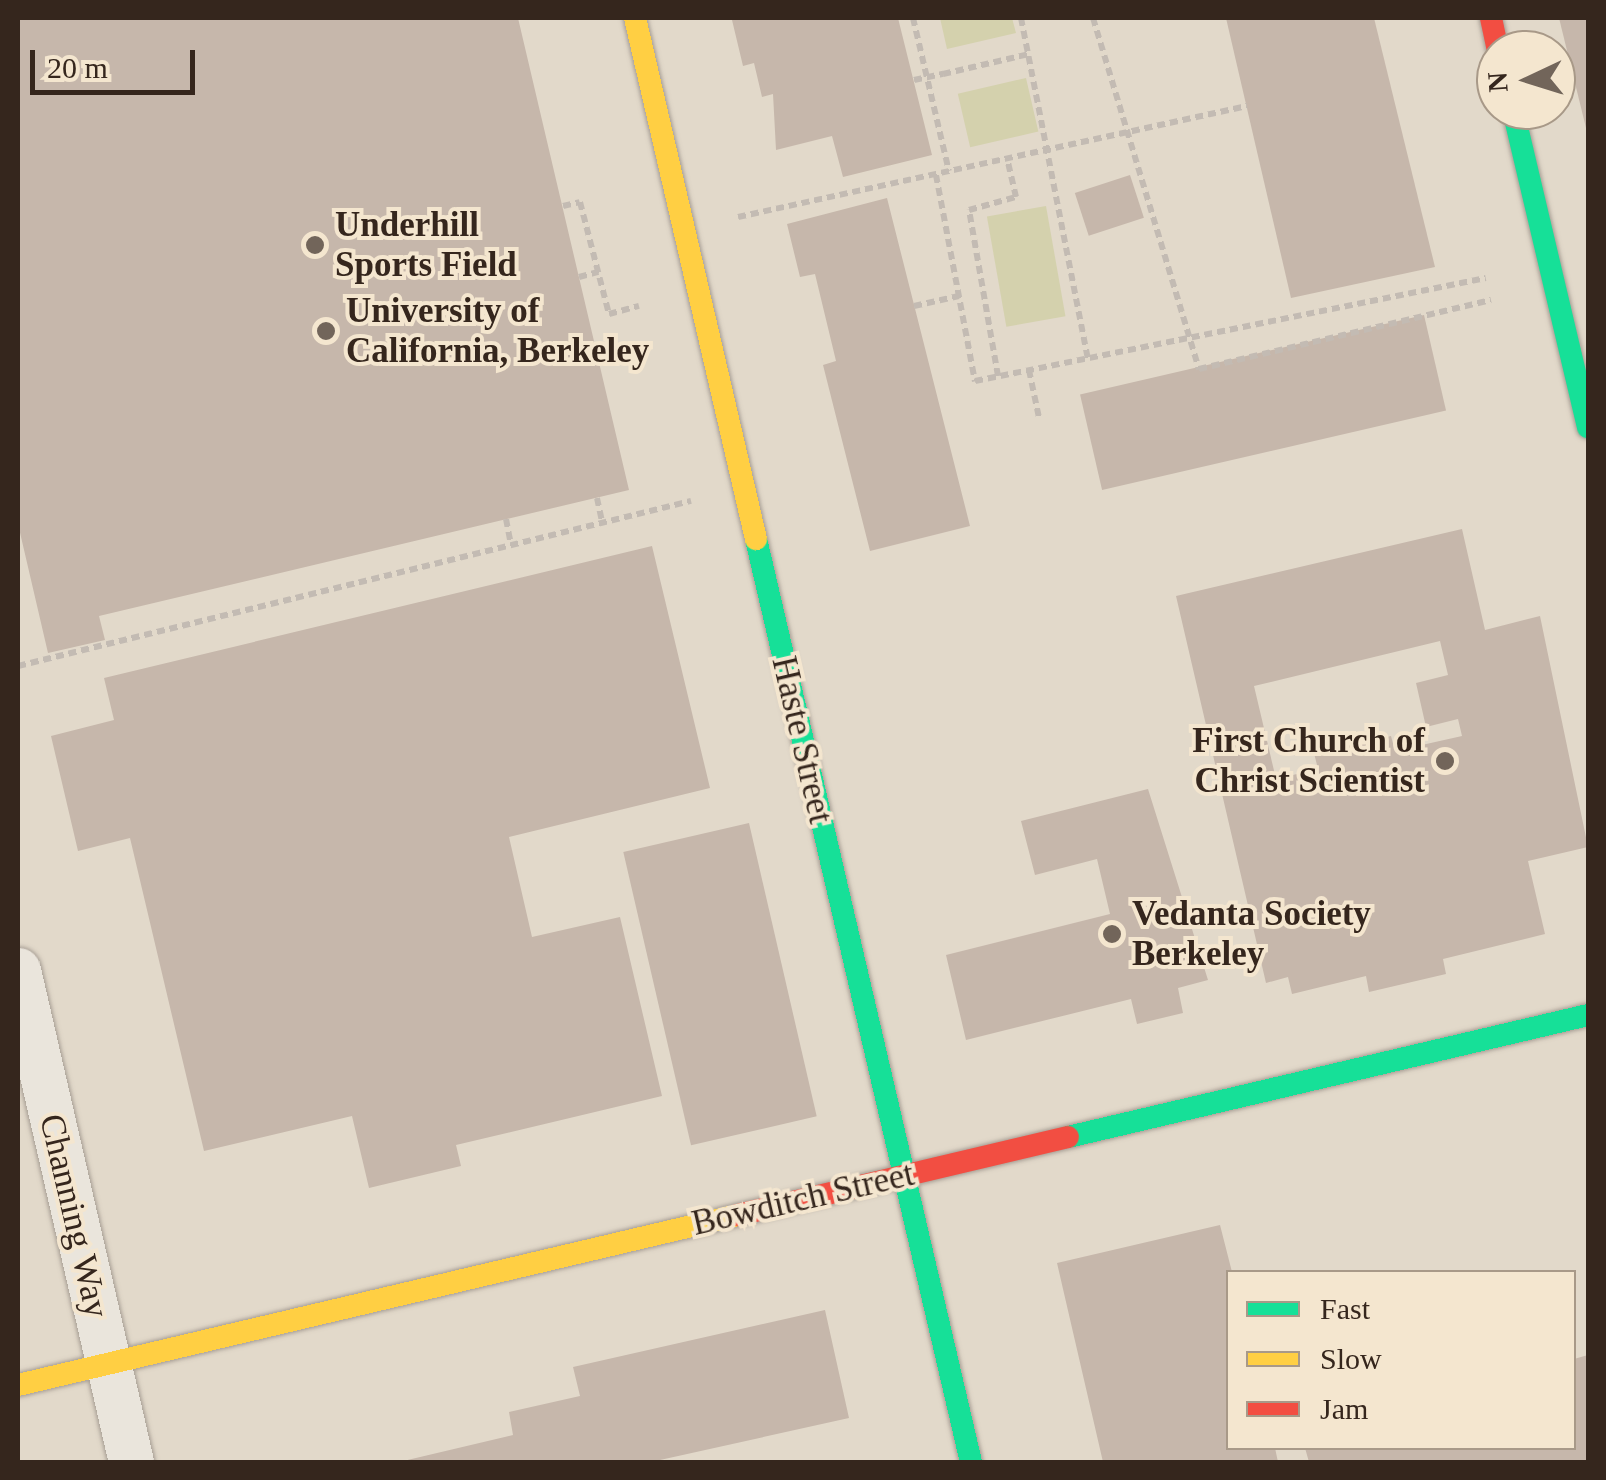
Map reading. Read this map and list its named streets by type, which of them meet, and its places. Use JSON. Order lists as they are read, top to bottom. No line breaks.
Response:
{"streets":{"street":["Haste Street","Bowditch Street","Channing Way"]},"crossings":[["Haste Street","Bowditch Street"],["Bowditch Street","Channing Way"]],"places":["Underhill Sports Field","University of California, Berkeley","First Church of Christ Scientist","Vedanta Society Berkeley"],"legend":["Fast","Slow","Jam"],"scale_bar":"20 m","north":"left"}
